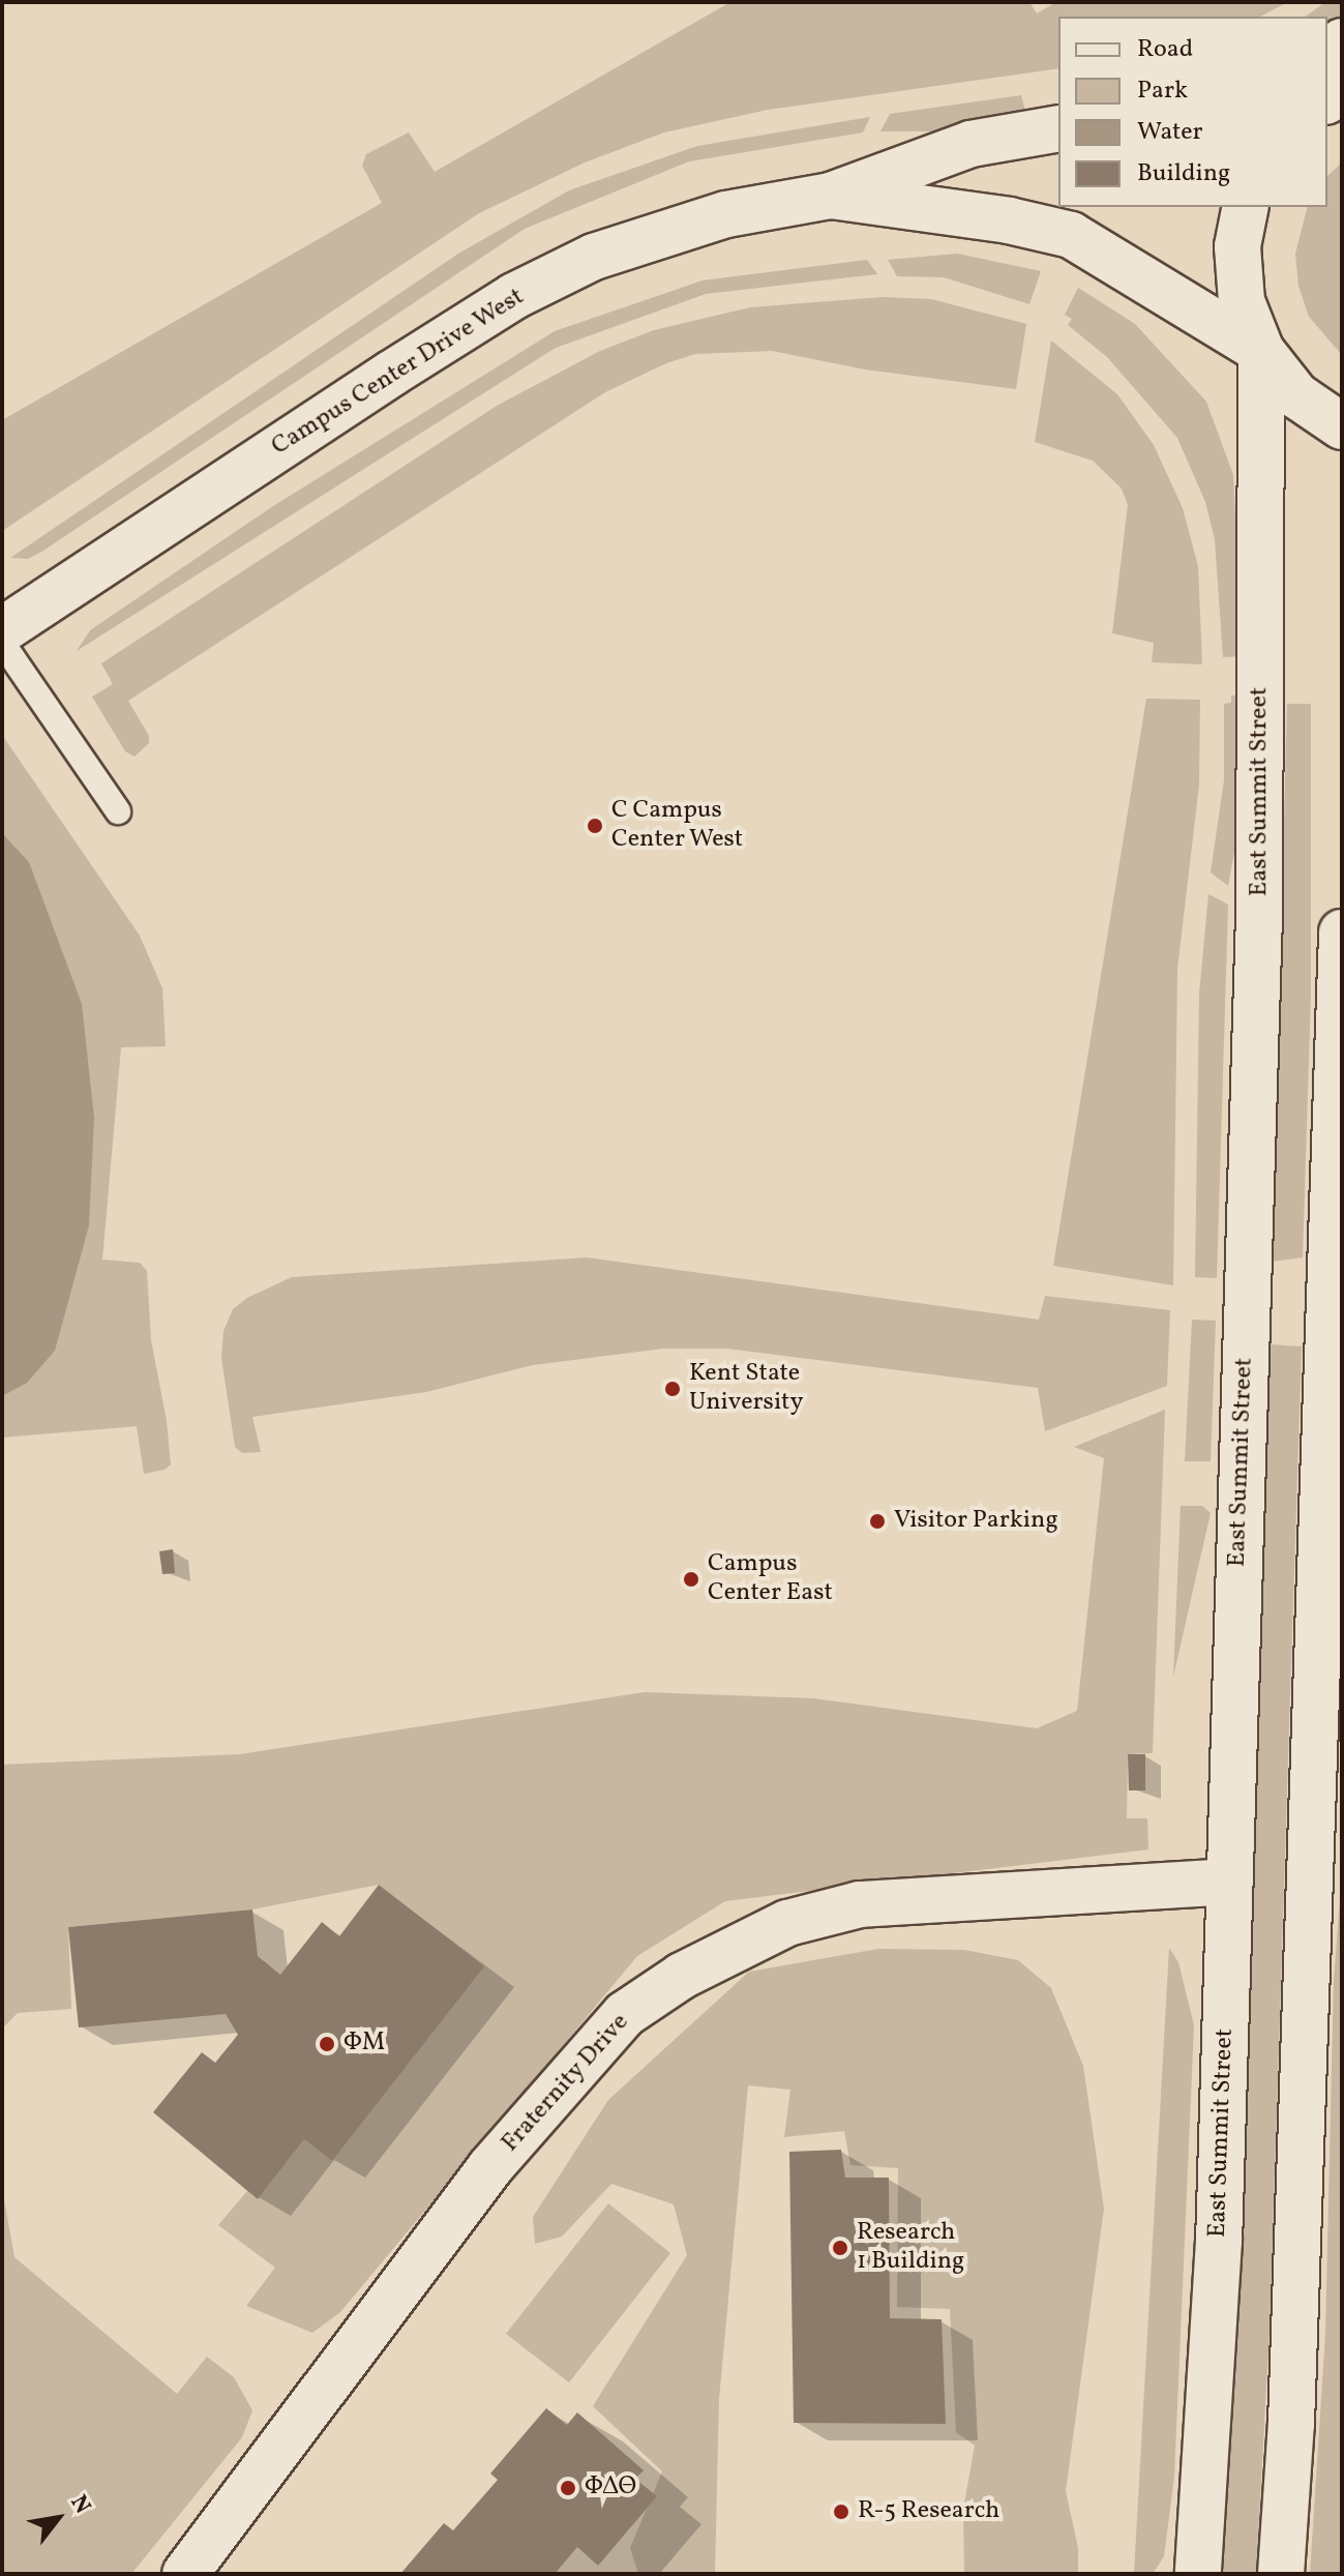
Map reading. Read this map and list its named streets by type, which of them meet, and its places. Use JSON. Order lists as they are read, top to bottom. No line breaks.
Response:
{"streets":{"main road":["Campus Center Drive West","East Summit Street","Fraternity Drive"]},"crossings":[["East Summit Street","Fraternity Drive"]],"places":["C Campus Center West","Kent State University","Visitor Parking","Campus Center East","ΦΜ","Research 1 Building","ΦΔΘ","R-5 Research"],"legend":["Road","Park","Water","Building"],"north":"top right"}
